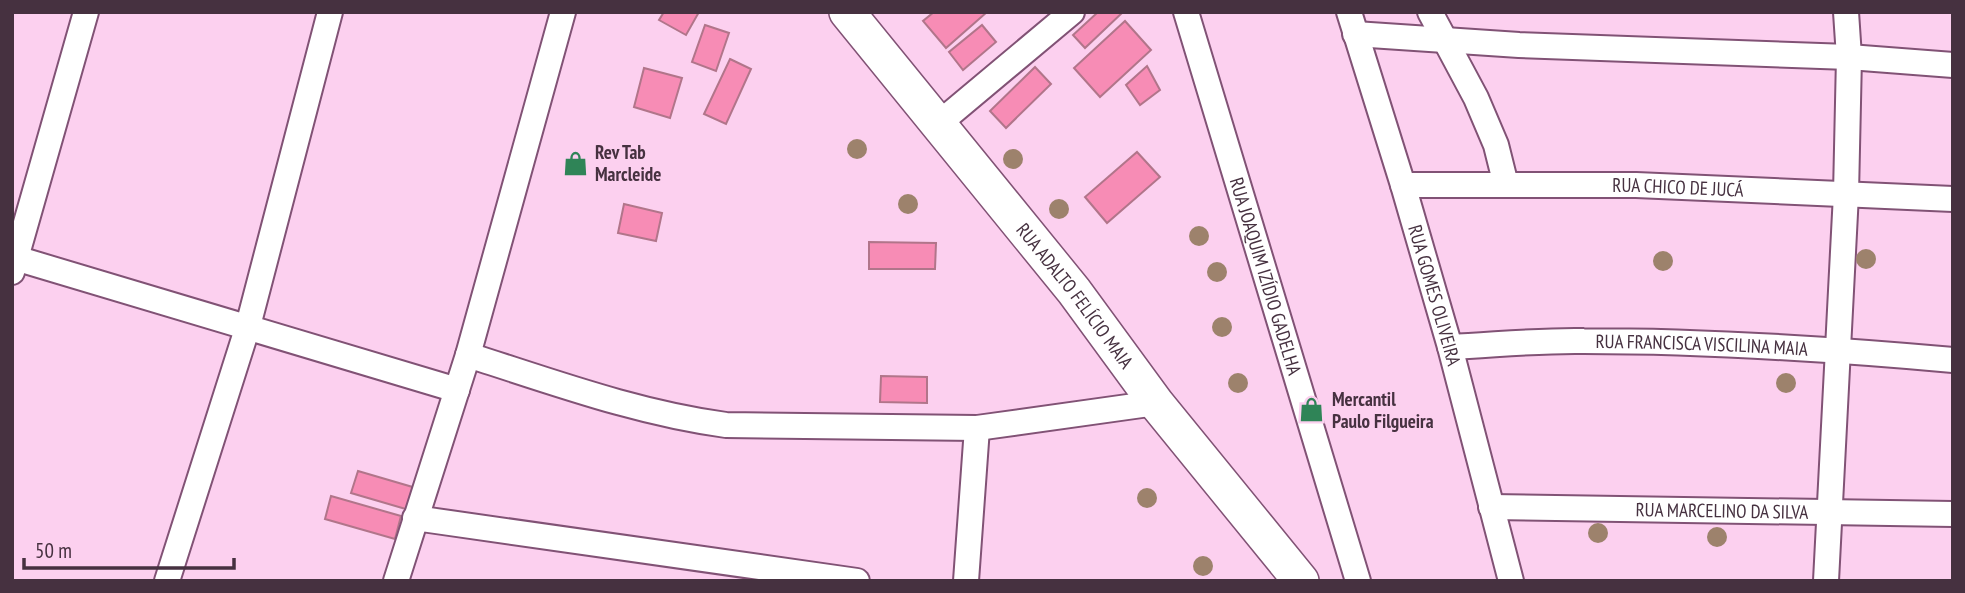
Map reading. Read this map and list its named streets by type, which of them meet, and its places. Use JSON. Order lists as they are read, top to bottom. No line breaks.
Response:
{"streets":{"street":["RUA CHICO DE JUCÁ","RUA JOAQUIM IZÍDIO GADELHA","RUA GOMES OLIVEIRA","RUA ADALTO FELÍCIO MAIA","RUA FRANCISCA VISCILINA MAIA","RUA MARCELINO DA SILVA"]},"crossings":[["RUA CHICO DE JUCÁ","RUA GOMES OLIVEIRA"],["RUA GOMES OLIVEIRA","RUA FRANCISCA VISCILINA MAIA"],["RUA GOMES OLIVEIRA","RUA MARCELINO DA SILVA"]],"places":{"shop":["Rev Tab Marcleide","Mercantil Paulo Filgueira"]},"scale_bar":"50 m"}
